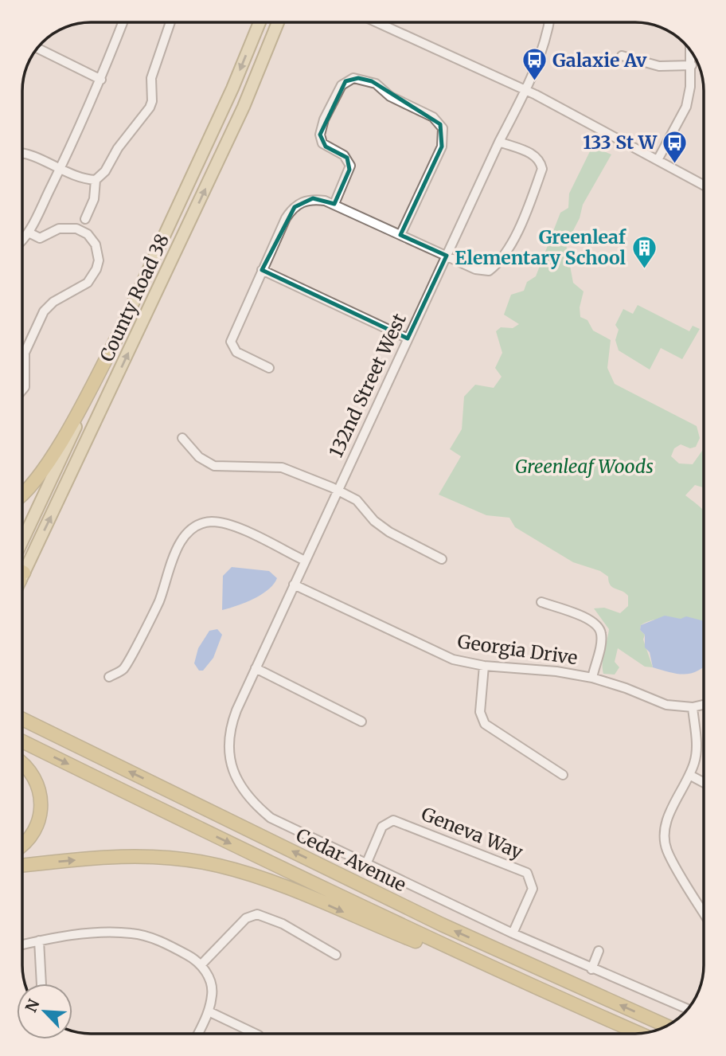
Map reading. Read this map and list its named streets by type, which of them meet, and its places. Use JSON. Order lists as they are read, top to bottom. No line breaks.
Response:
{"streets":{"highway":["Cedar Avenue"],"main road":["County Road 38"],"street":["132nd Street West","Georgia Drive","Geneva Way"]},"crossings":[["132nd Street West","Georgia Drive"],["132nd Street West","Geneva Way"]],"parks":["Greenleaf Woods"],"places":{"bus stop":["Galaxie Av","133 St W"],"building":["Greenleaf Elementary School"]},"north":"top left"}
